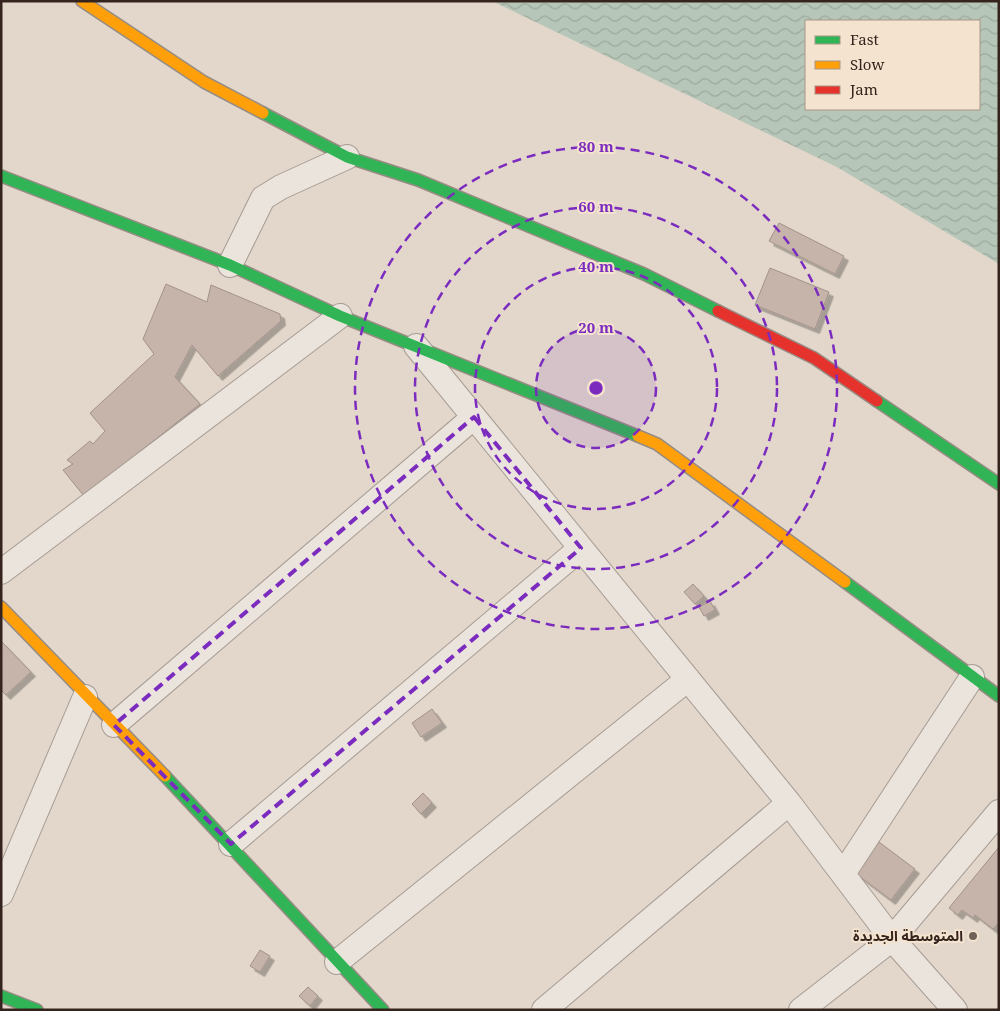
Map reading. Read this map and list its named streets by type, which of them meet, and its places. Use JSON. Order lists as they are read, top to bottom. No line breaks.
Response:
{"places":["المتوسطة الجديدة"],"legend":["Fast","Slow","Jam"],"rings":["80 m","60 m","40 m","20 m"]}
